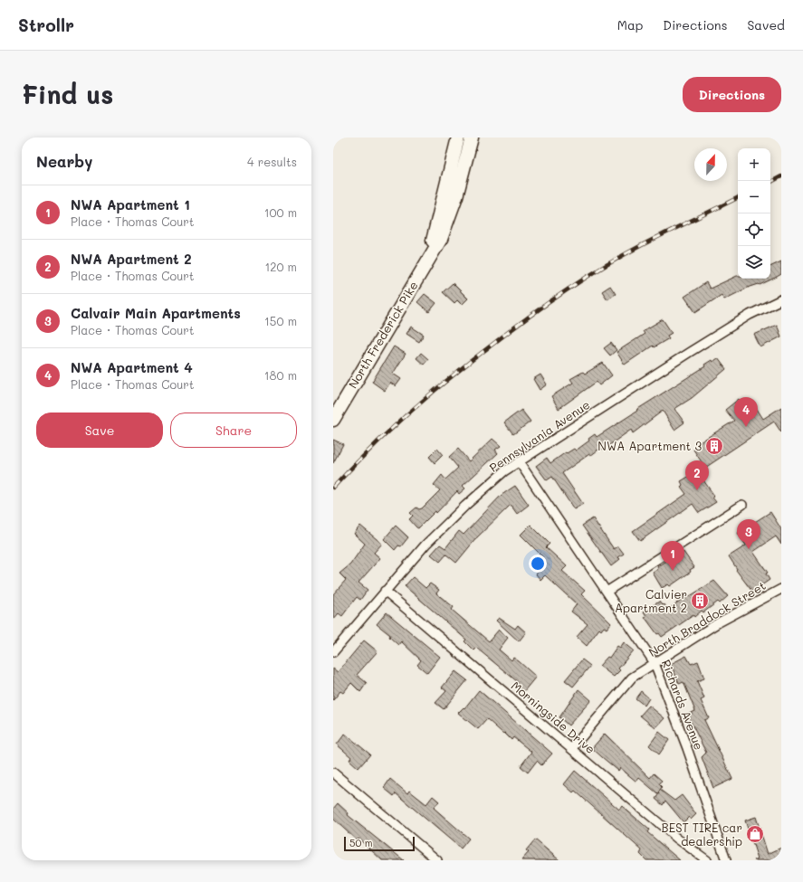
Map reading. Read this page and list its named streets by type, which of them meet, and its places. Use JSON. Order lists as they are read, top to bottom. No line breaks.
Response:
{"streets":{"main road":["North Frederick Pike"],"street":["Pennsylvania Avenue","North Braddock Street","Richards Avenue","Morningside Drive"]},"crossings":[["Pennsylvania Avenue","Richards Avenue"],["Pennsylvania Avenue","Morningside Drive"],["North Braddock Street","Richards Avenue"],["North Braddock Street","Morningside Drive"]],"places":{"building":["NWA Apartment 3","Calvier Apartment 2"],"shop":["BEST TIRE car dealership"]},"scale_bar":"50 m","north":"top","page":{"header":"Strollr","nav":["Map","Directions","Saved"],"buttons":["Directions",["Save","Share"]],"title":"Find us","heading":["Nearby","4 results"],"map_buttons":["+","−"],"list":[{"mark":"1","name":"NWA Apartment 1","note":"Place · Thomas Court","value":"100 m"},{"mark":"2","name":"NWA Apartment 2","note":"Place · Thomas Court","value":"120 m"},{"mark":"3","name":"Calvair Main Apartments","note":"Place · Thomas Court","value":"150 m"},{"mark":"4","name":"NWA Apartment 4","note":"Place · Thomas Court","value":"180 m"}],"pins":["4","2","3","1"],"scale":"50 m"}}
